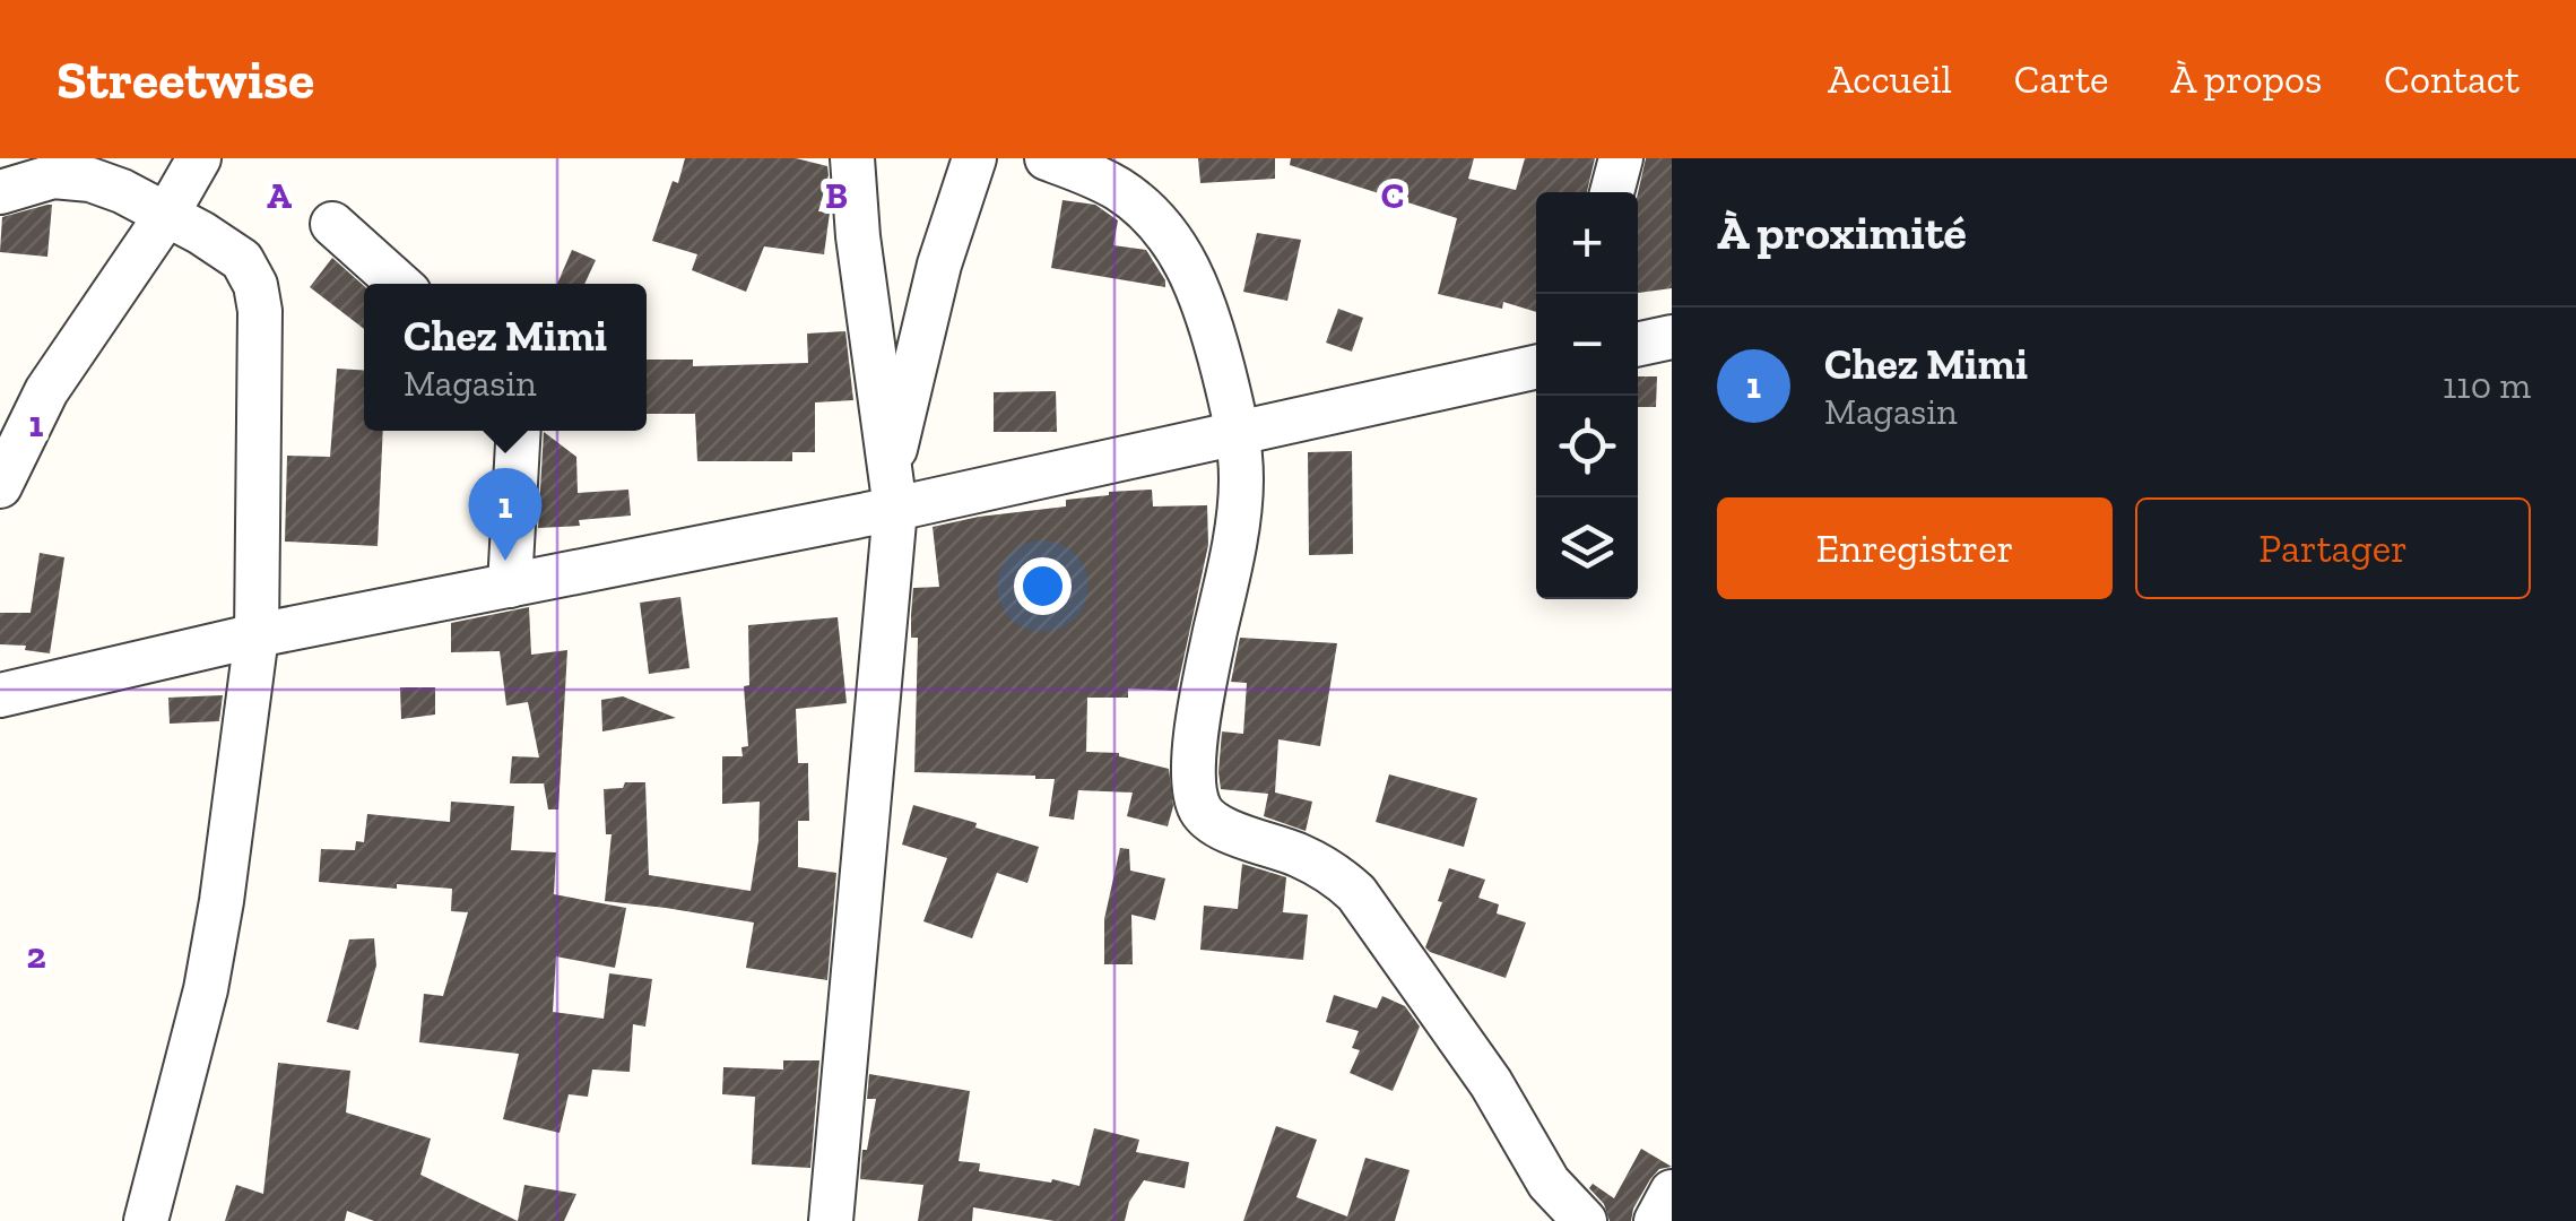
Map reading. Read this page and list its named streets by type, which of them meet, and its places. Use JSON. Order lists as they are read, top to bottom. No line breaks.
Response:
{"page":{"header":"Streetwise","nav":["Accueil","Carte","À propos","Contact"],"heading":"À proximité","map_buttons":["+","−"],"popup":["Chez Mimi","Magasin"],"list":[{"mark":"1","name":"Chez Mimi","note":"Magasin","value":"110 m"}],"buttons":["Enregistrer","Partager"],"pins":"1"},"grid":{"columns":["A","B","C"],"rows":["1","2"]}}
